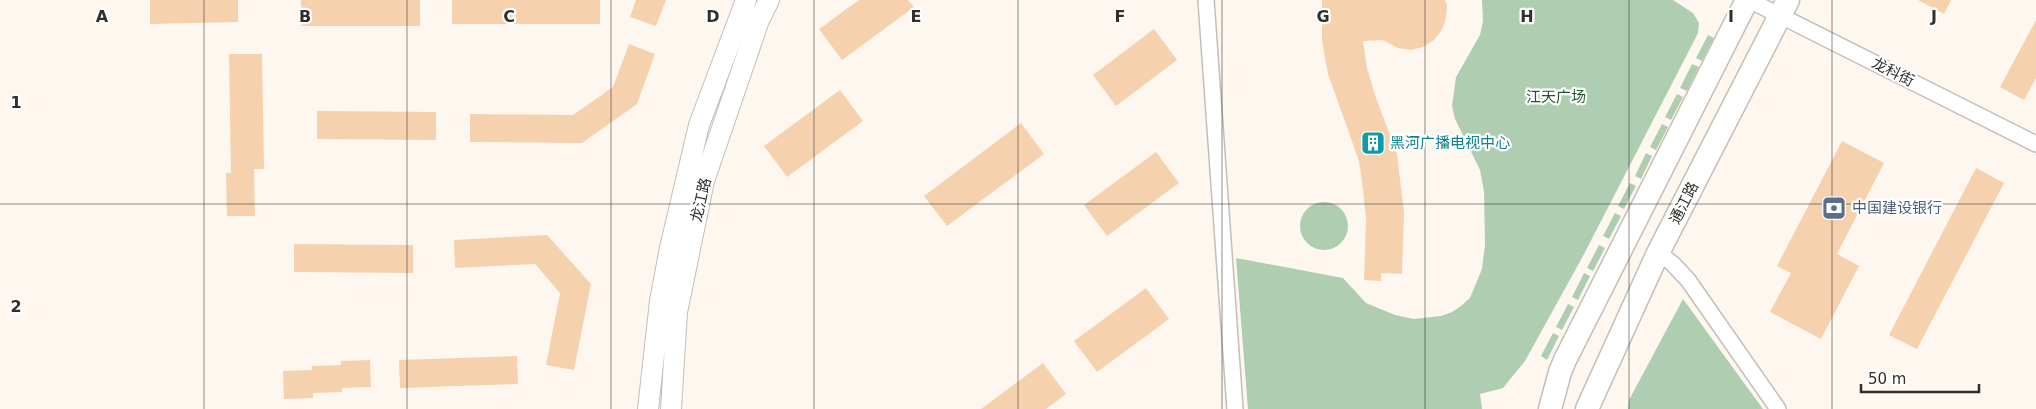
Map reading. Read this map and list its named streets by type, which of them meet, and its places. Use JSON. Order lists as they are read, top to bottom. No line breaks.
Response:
{"streets":{"main road":["通江路"],"street":["龙科街","龙江路"]},"crossings":[["龙科街","通江路"]],"parks":["江天广场"],"places":{"building":["黑河广播电视中心"],"bank":["中国建设银行"]},"scale_bar":"50 m","grid":{"columns":["A","B","C","D","E","F","G","H","I","J"],"rows":["1","2"]}}
